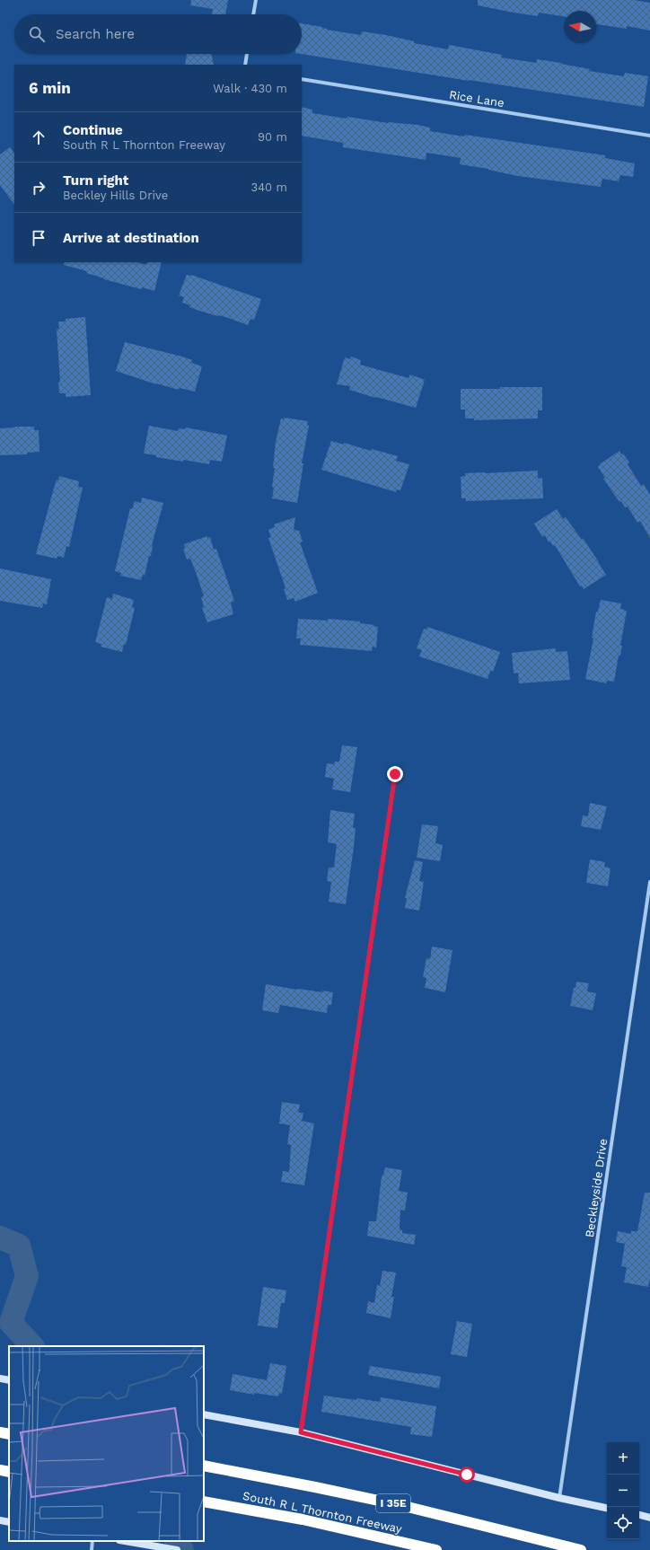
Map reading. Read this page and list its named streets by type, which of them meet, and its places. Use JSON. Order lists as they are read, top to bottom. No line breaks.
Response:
{"streets":{"highway":["I 35E","South R L Thornton Freeway"],"street":["Rice Lane","Beckleyside Drive"]},"north":"left","page":{"search":"Search here","heading":["6 min","Walk · 430 m"],"list":[["Continue","South R L Thornton Freeway","90 m"],["Turn right","Beckley Hills Drive","340 m"],"Arrive at destination"],"map_buttons":["+","−"]}}
